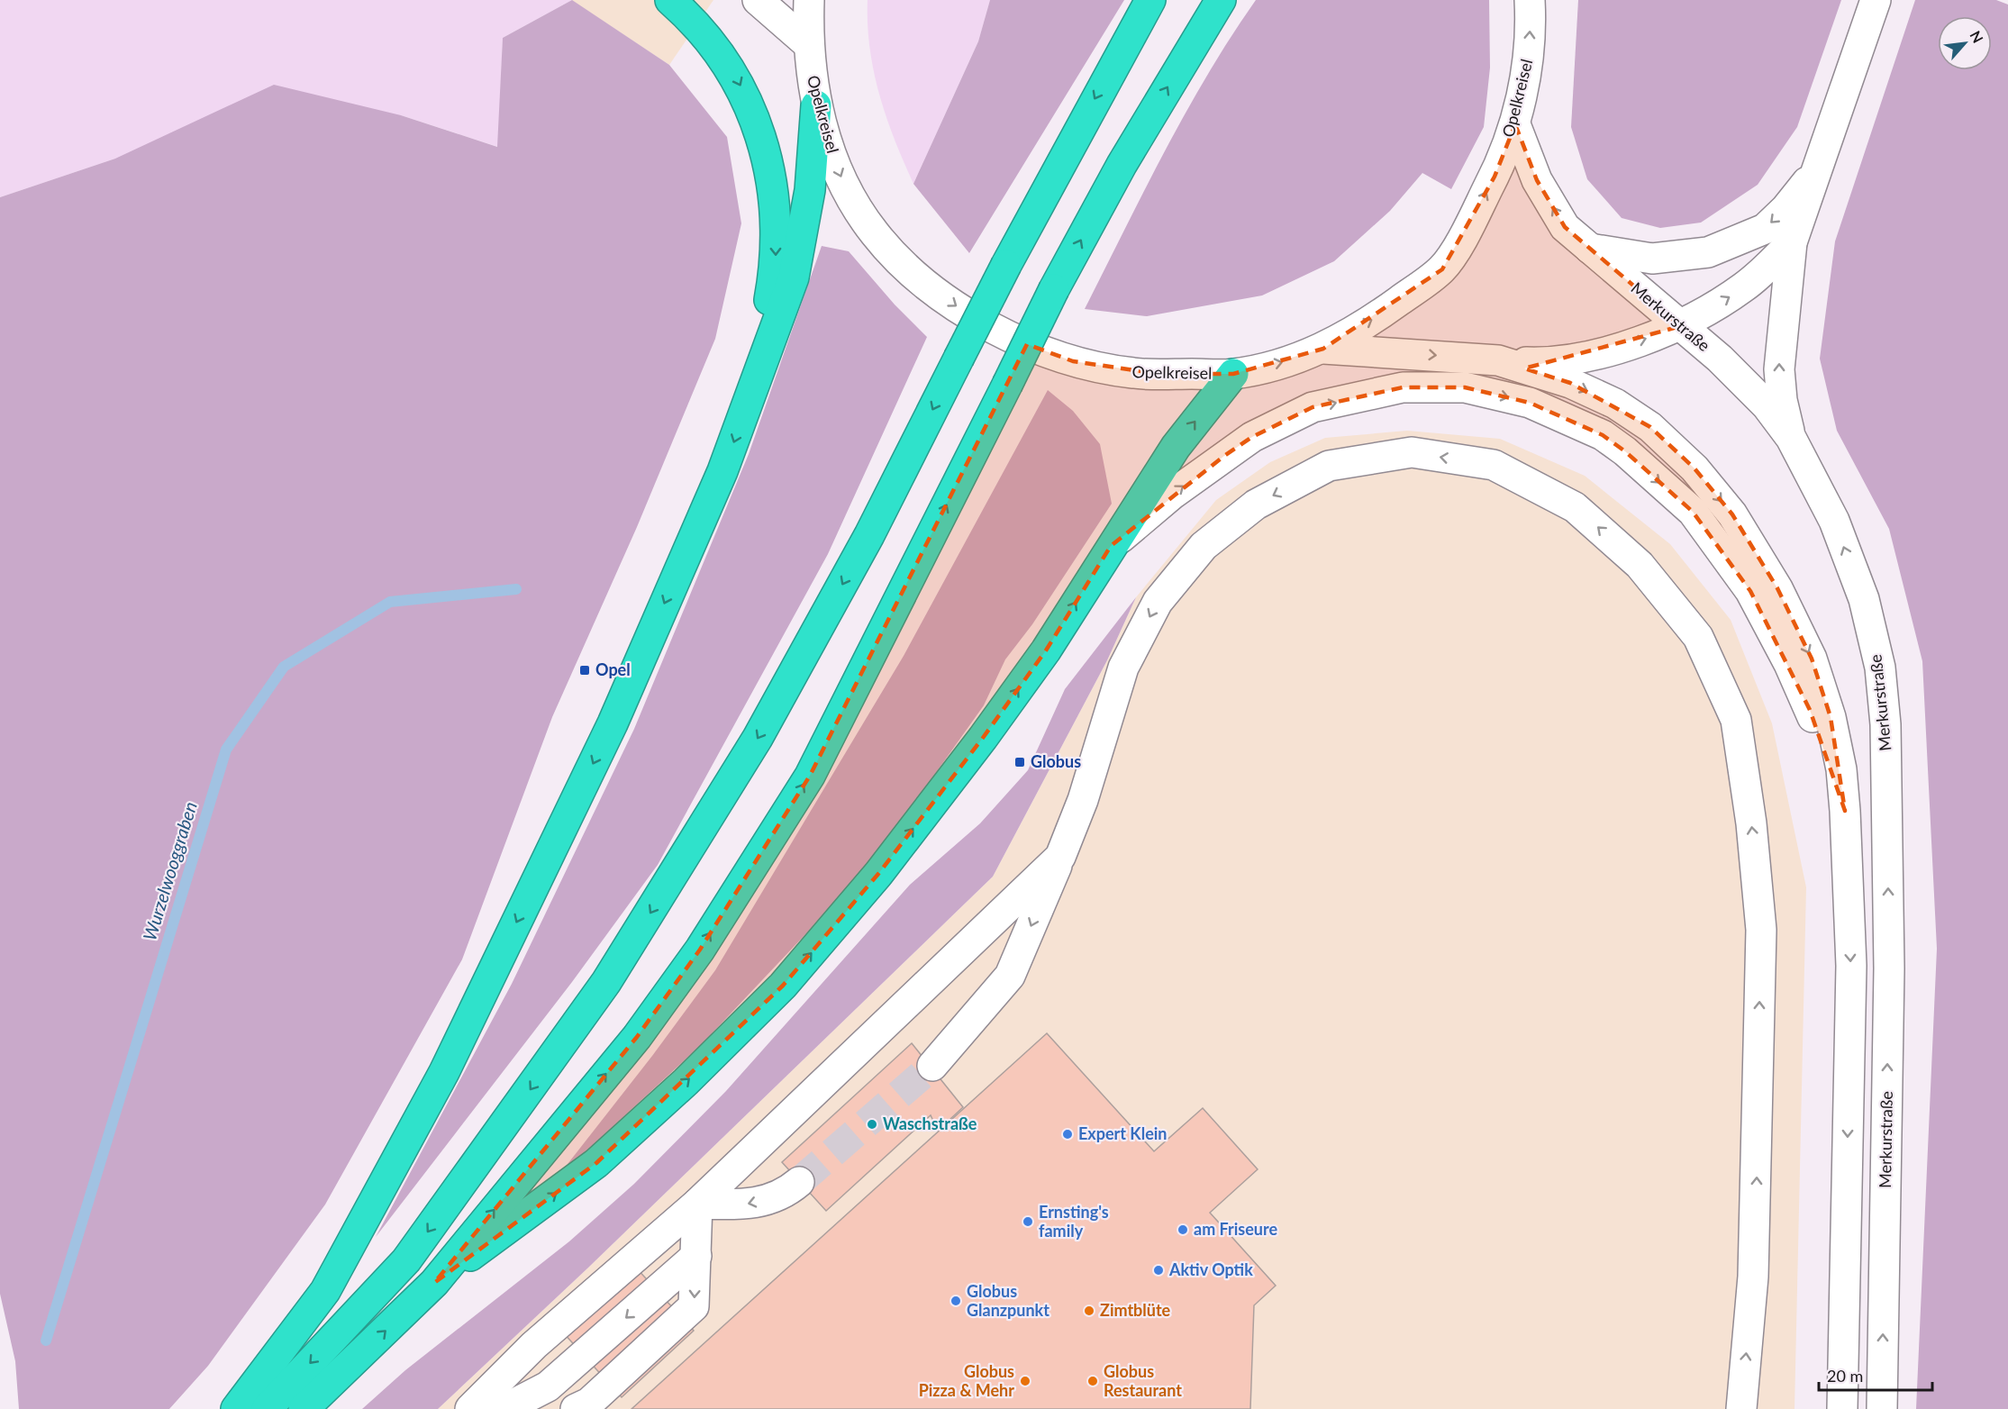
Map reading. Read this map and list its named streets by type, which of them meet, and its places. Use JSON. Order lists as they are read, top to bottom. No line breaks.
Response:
{"streets":{"street":["Opelkreisel","Merkurstraße"]},"crossings":[["Opelkreisel","Merkurstraße"]],"water":["Wurzelwooggraben"],"places":{"transit":["Opel","Globus"],"other":["Waschstraße","Expert Klein","Ernsting's family","am Friseure","Aktiv Optik","Globus Glanzpunkt","Zimtblüte","Globus Pizza & Mehr","Globus Restaurant"]},"scale_bar":"20 m","north":"top right"}
